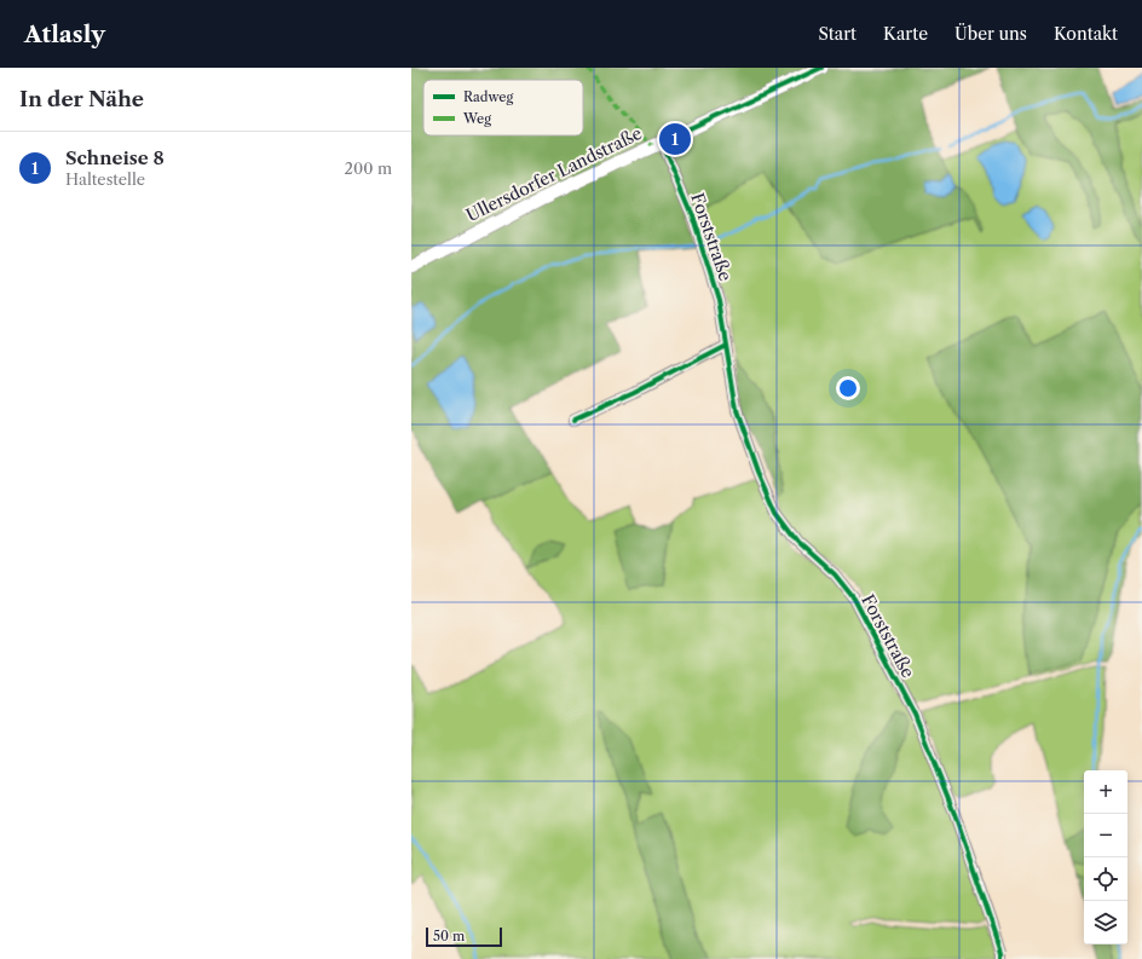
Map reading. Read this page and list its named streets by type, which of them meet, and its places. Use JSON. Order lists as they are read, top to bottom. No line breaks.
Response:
{"streets":{"main road":["Ullersdorfer Landstraße"],"street":["Forststraße"]},"crossings":[["Ullersdorfer Landstraße","Forststraße"]],"legend":["Radweg","Weg"],"scale_bar":"50 m","page":{"header":"Atlasly","nav":["Start","Karte","Über uns","Kontakt"],"heading":"In der Nähe","pins":"1","list":[{"mark":"1","name":"Schneise 8","note":"Haltestelle","value":"200 m"}],"map_buttons":["+","−"],"scale":"50 m"}}
